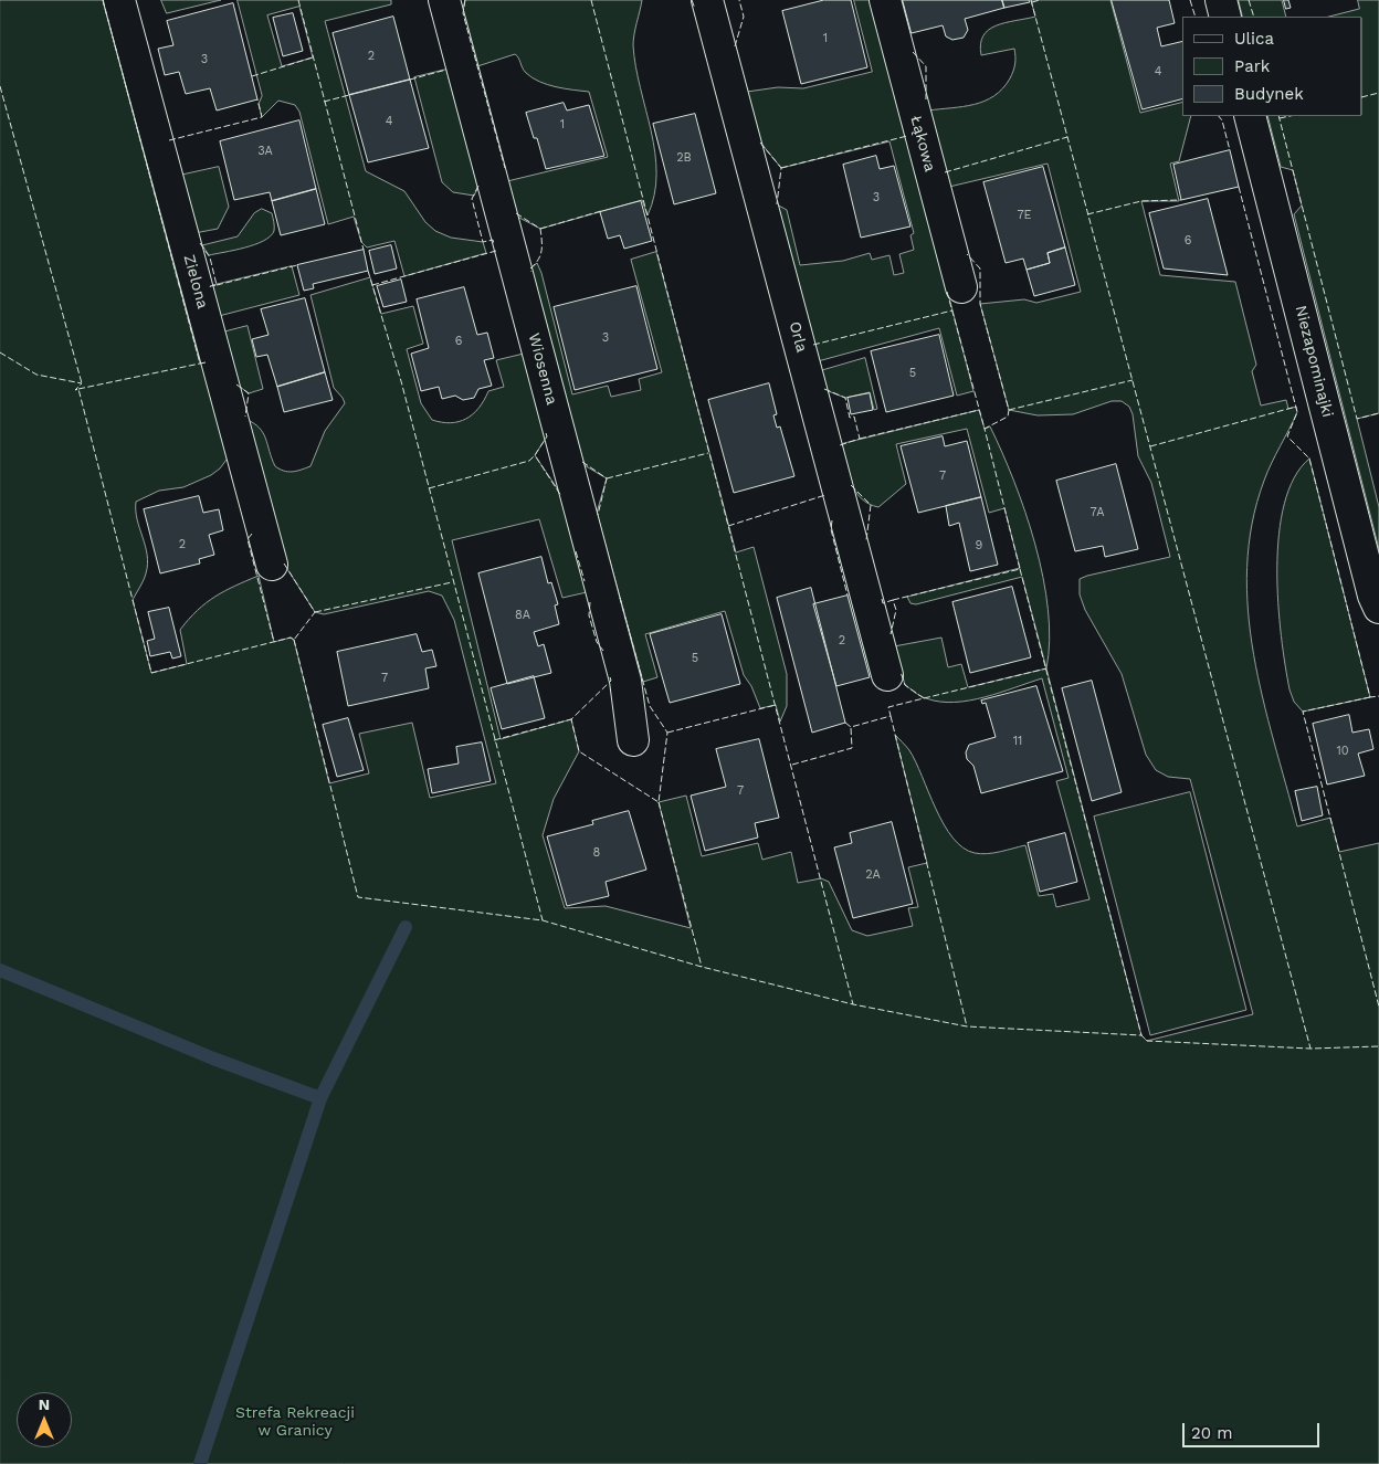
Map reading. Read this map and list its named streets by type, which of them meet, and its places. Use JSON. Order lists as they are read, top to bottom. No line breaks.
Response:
{"streets":{"street":["Łąkowa","Zielona","Orla","Niezapominajki","Wiosenna"]},"parks":["Strefa Rekreacji w Granicy"],"house_numbers":["1","2","3","4","4","1","3A","2B","3","7E","6","3","6","5","7","7A","2","9","8A","2","5","7","11","10","7","8","2A"],"legend":["Ulica","Park","Budynek"],"scale_bar":"20 m","north":"top"}
